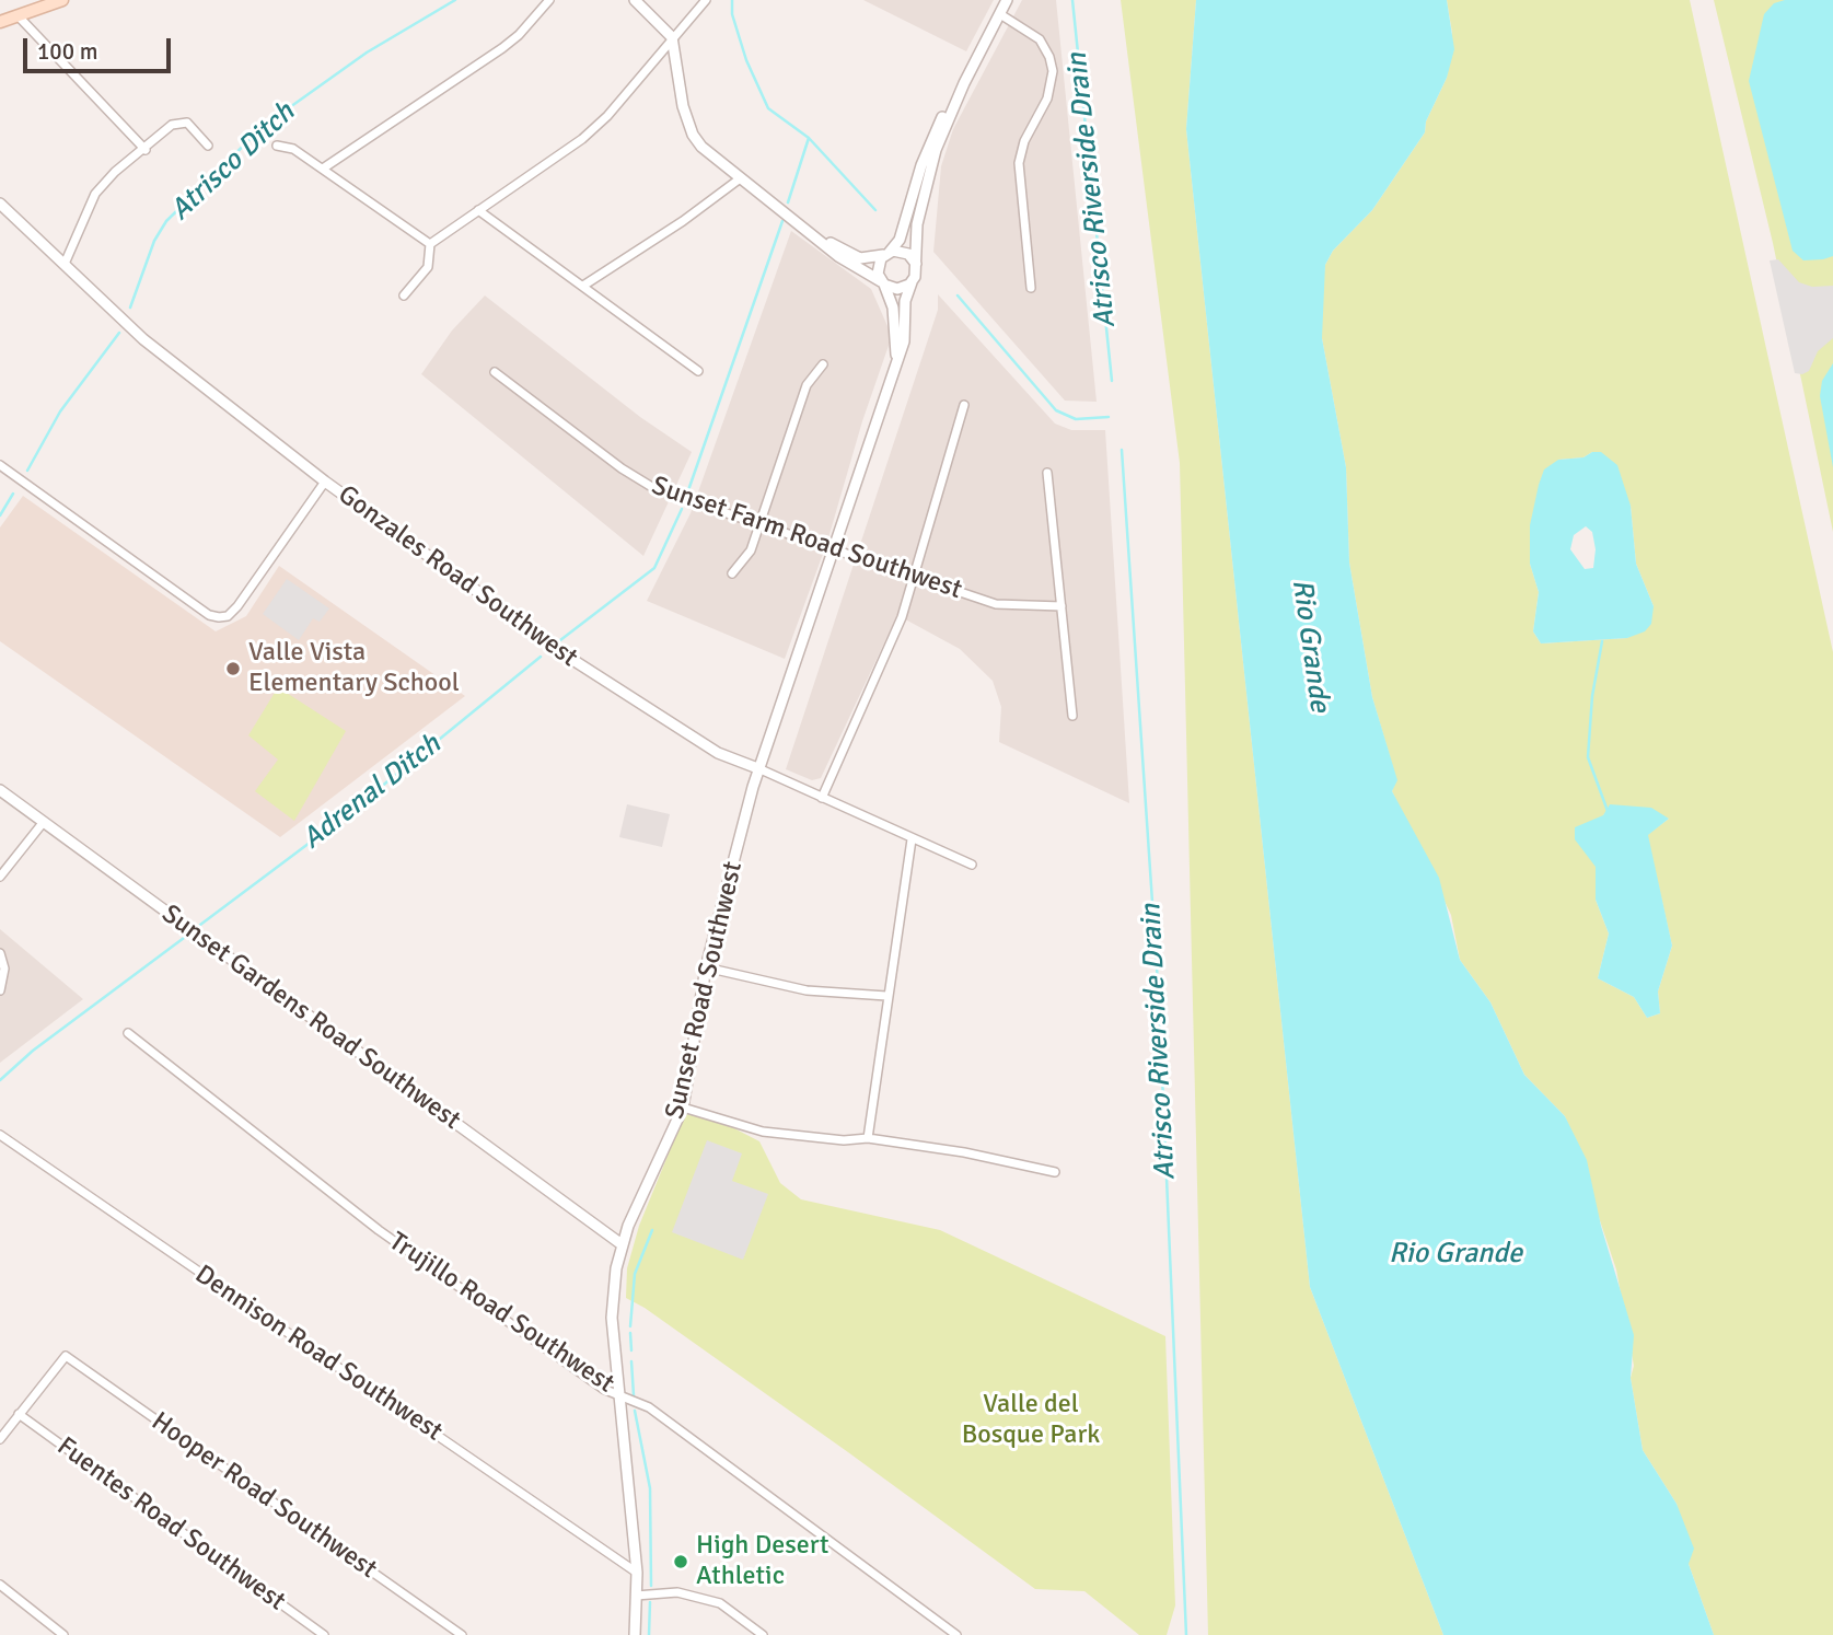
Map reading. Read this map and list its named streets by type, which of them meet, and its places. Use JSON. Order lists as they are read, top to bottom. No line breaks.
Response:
{"streets":{"street":["Sunset Farm Road Southwest","Gonzales Road Southwest","Sunset Road Southwest","Sunset Gardens Road Southwest","Trujillo Road Southwest","Dennison Road Southwest","Hooper Road Southwest","Fuentes Road Southwest"]},"crossings":[["Sunset Farm Road Southwest","Sunset Road Southwest"],["Gonzales Road Southwest","Sunset Road Southwest"],["Sunset Road Southwest","Sunset Gardens Road Southwest"],["Sunset Road Southwest","Trujillo Road Southwest"],["Sunset Road Southwest","Dennison Road Southwest"],["Hooper Road Southwest","Fuentes Road Southwest"]],"water":["Atrisco Ditch","Atrisco Riverside Drain","Rio Grande","Adrenal Ditch"],"parks":["Valle del Bosque Park"],"places":["Valle Vista Elementary School","High Desert Athletic"],"scale_bar":"100 m"}
